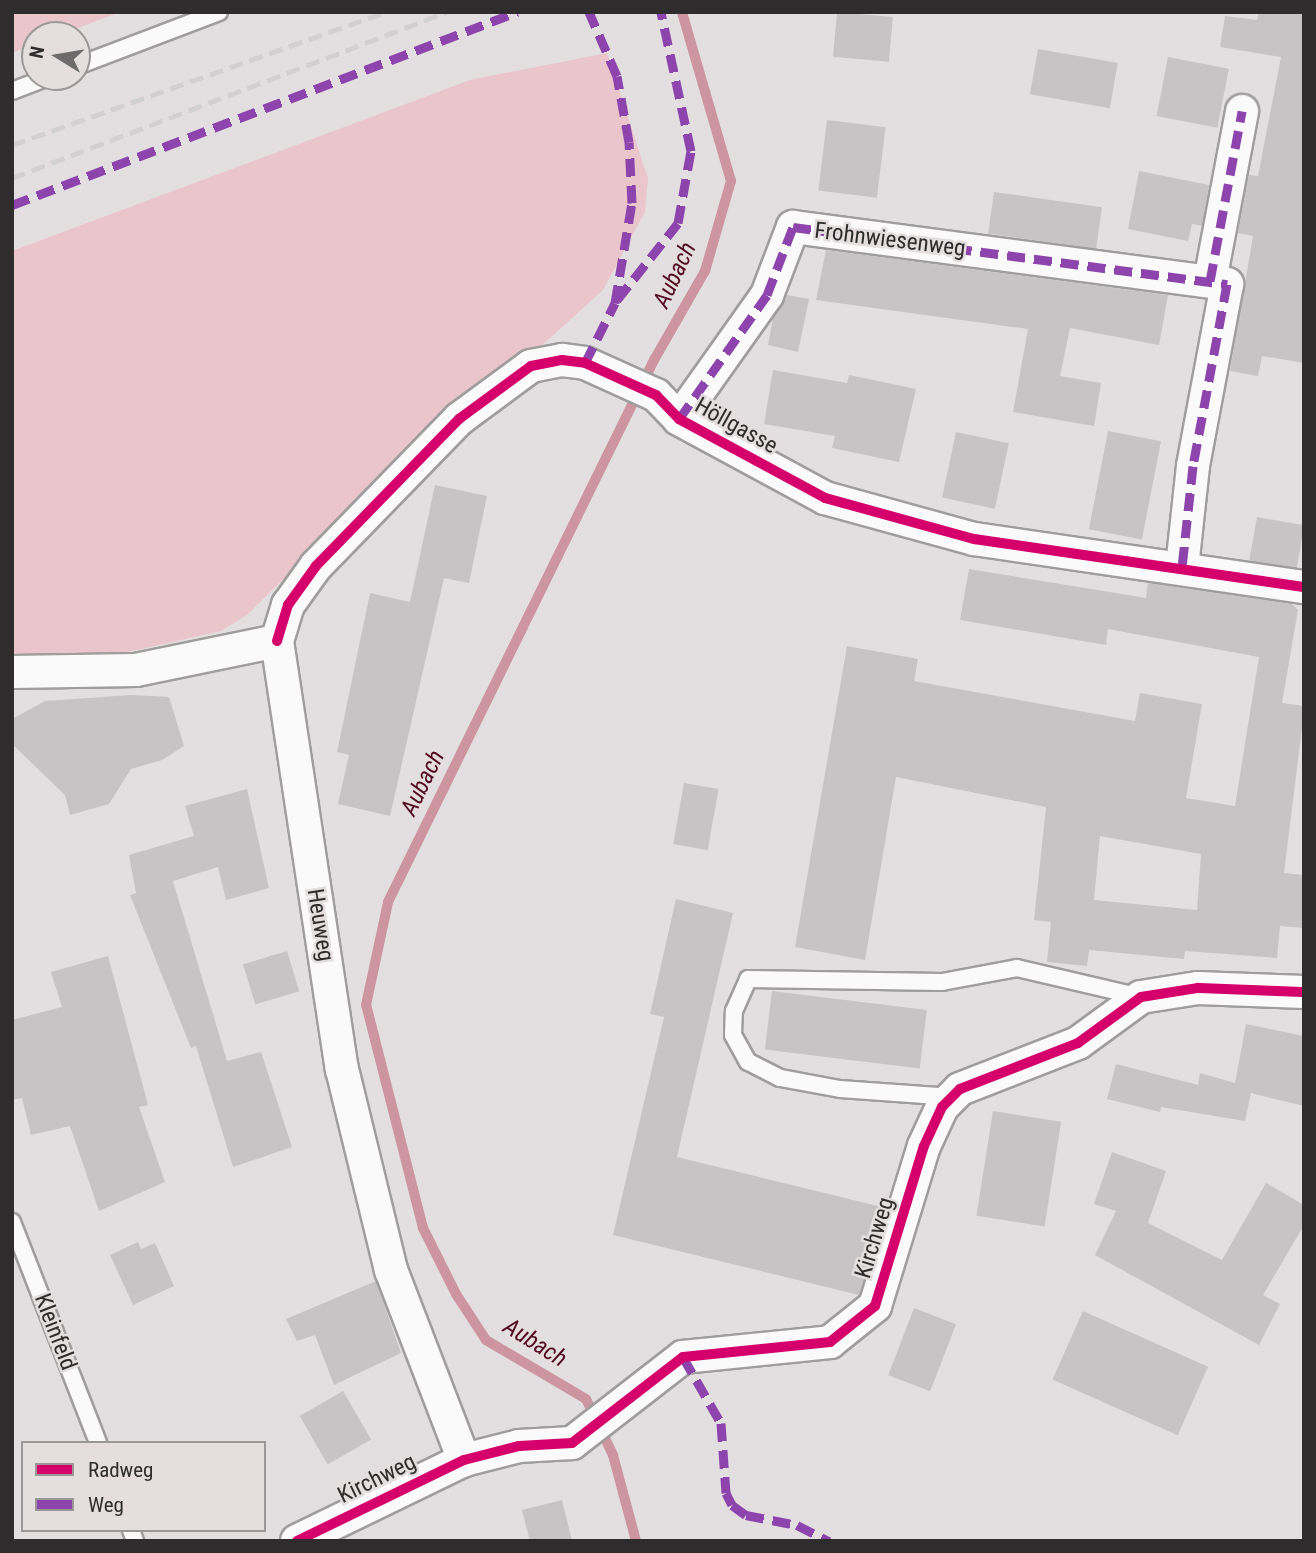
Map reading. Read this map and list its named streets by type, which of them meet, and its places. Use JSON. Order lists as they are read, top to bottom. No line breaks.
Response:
{"streets":{"street":["Frohnwiesenweg","Höllgasse","Heuweg","Kirchweg"],"lane":["Kleinfeld"]},"crossings":[["Frohnwiesenweg","Höllgasse"],["Höllgasse","Heuweg"],["Heuweg","Kirchweg"]],"water":["Aubach"],"legend":["Radweg","Weg"],"north":"left"}
